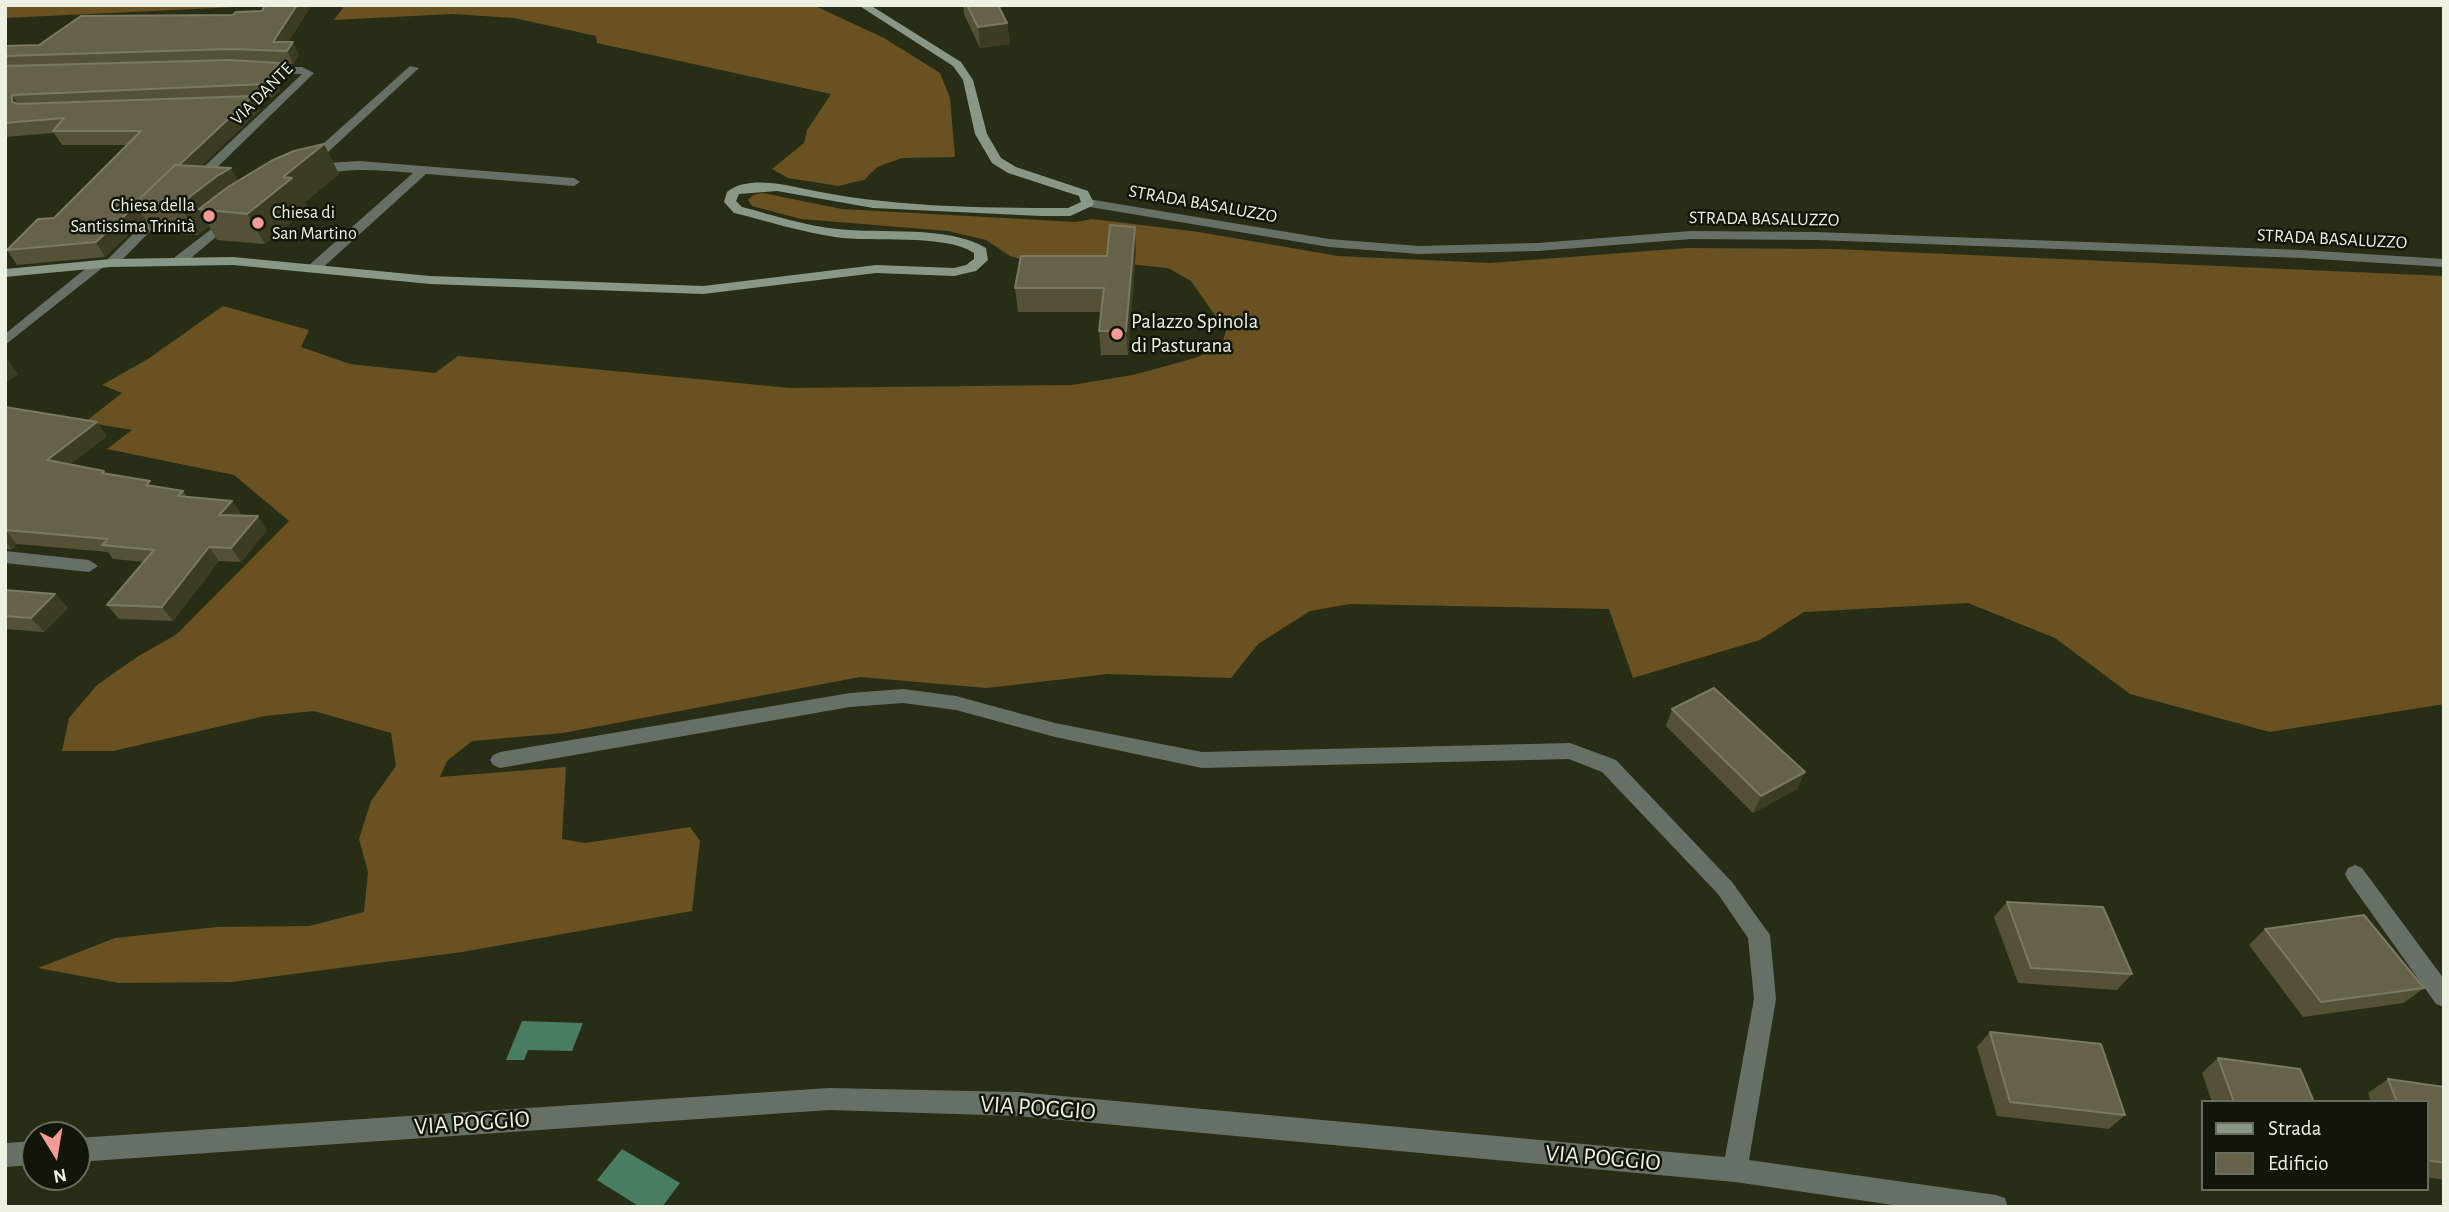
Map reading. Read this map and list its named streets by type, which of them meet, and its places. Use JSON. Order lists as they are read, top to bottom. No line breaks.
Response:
{"streets":{"street":["VIA DANTE","STRADA BASALUZZO","VIA POGGIO"]},"places":["Chiesa della Santissima Trinità","Chiesa di San Martino","Palazzo Spinola di Pasturana"],"legend":["Strada","Edificio"],"north":"bottom"}
